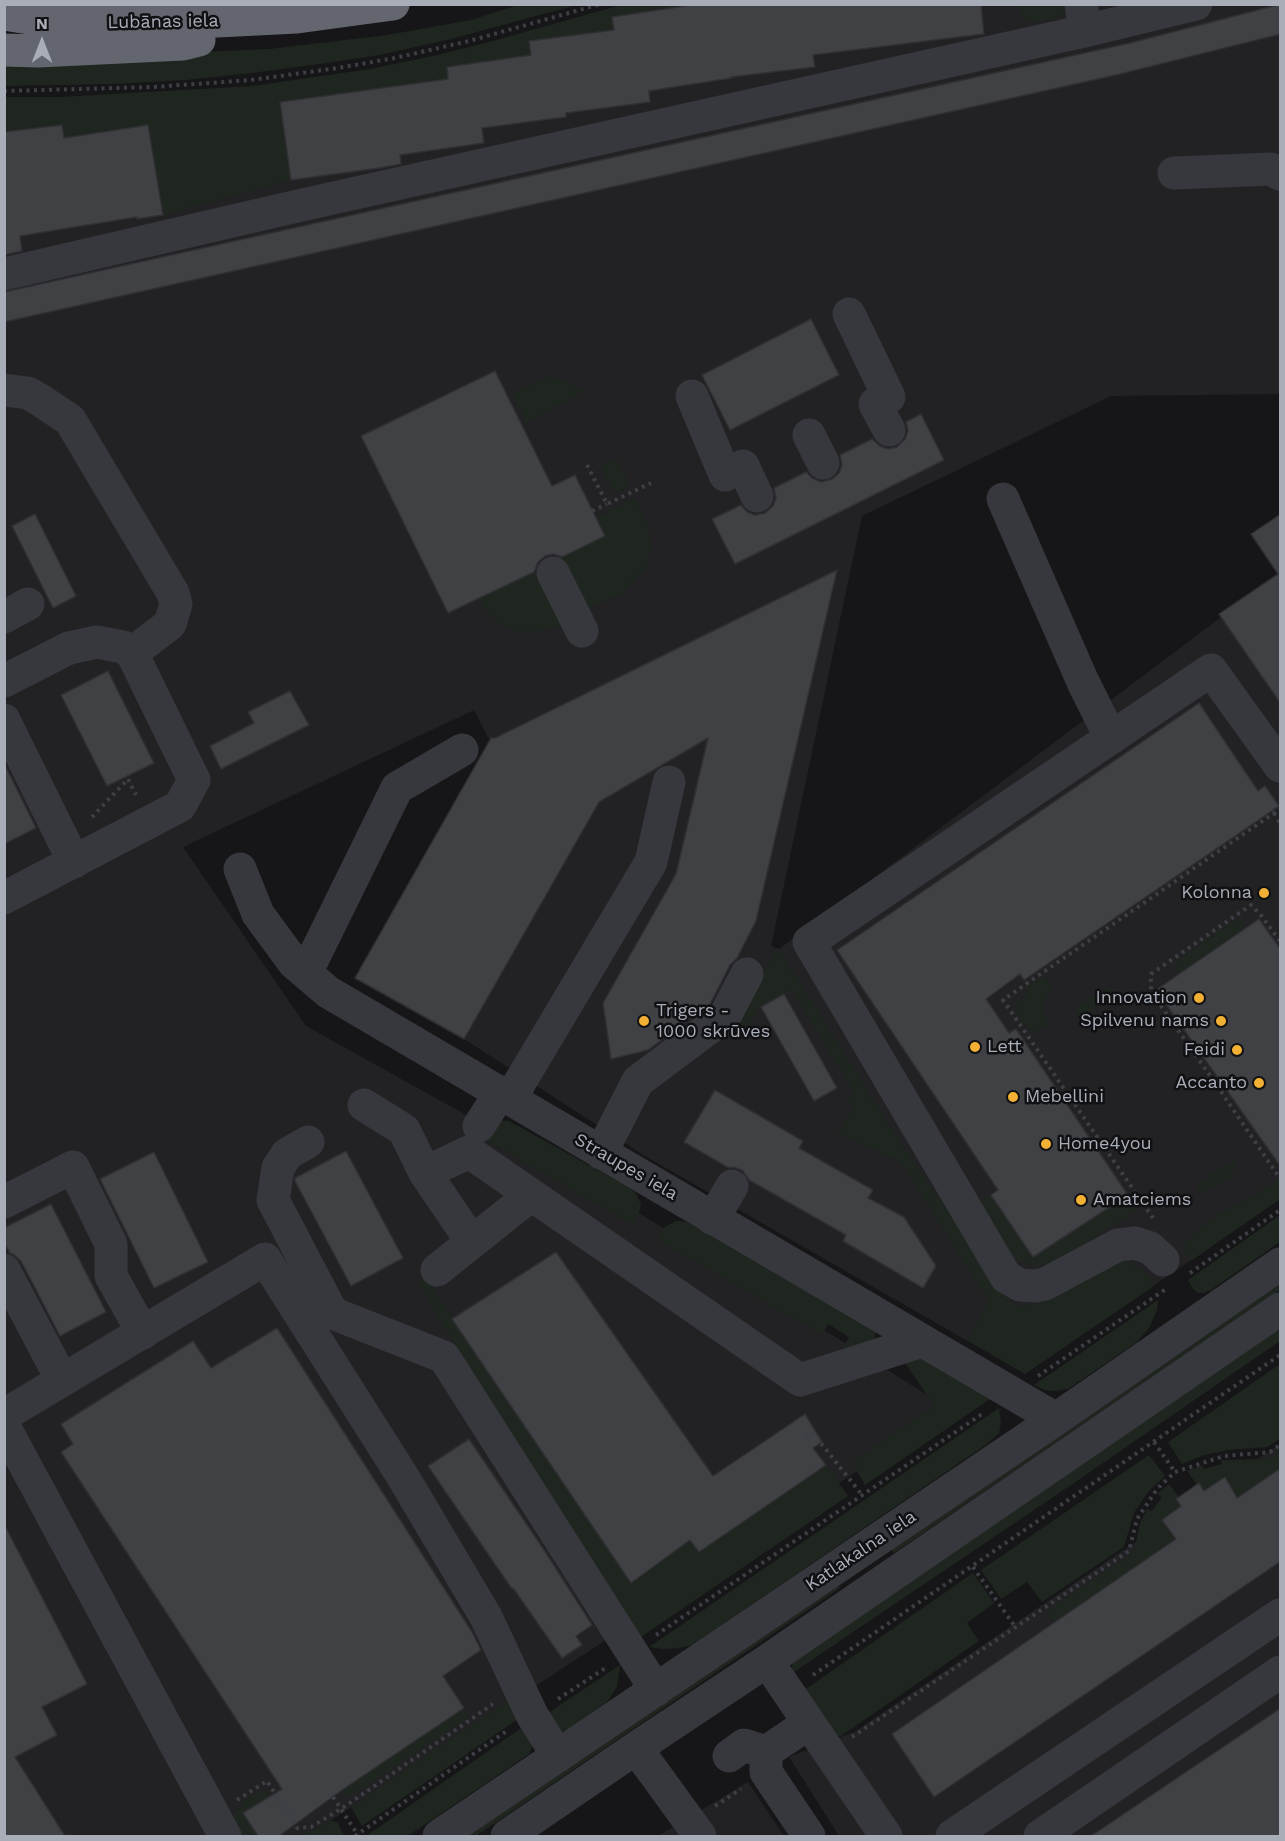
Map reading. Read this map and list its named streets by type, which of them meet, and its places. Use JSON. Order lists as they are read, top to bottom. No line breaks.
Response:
{"streets":{"highway":["Lubānas iela"],"street":["Straupes iela","Katlakalna iela"]},"crossings":[["Straupes iela","Katlakalna iela"]],"places":["Kolonna","Innovation","Trigers - 1000 skrūves","Spilvenu nams","Lett","Feidi","Accanto","Mebellini","Home4you","Amatciems"],"north":"top"}
